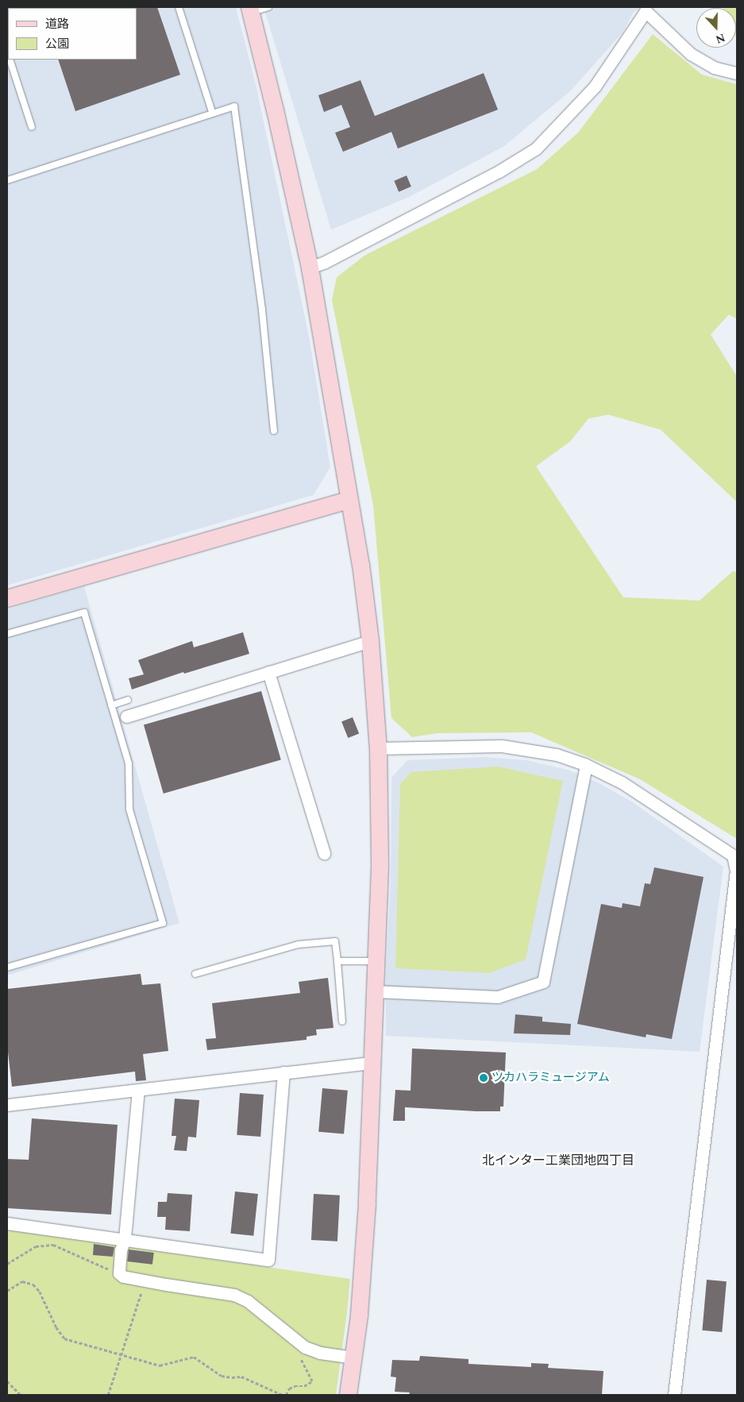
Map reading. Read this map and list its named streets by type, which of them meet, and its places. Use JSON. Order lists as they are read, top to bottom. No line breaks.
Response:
{"districts":["北インター工業団地四丁目"],"places":["ツカハラミュージアム"],"legend":["道路","公園"],"north":"bottom"}
